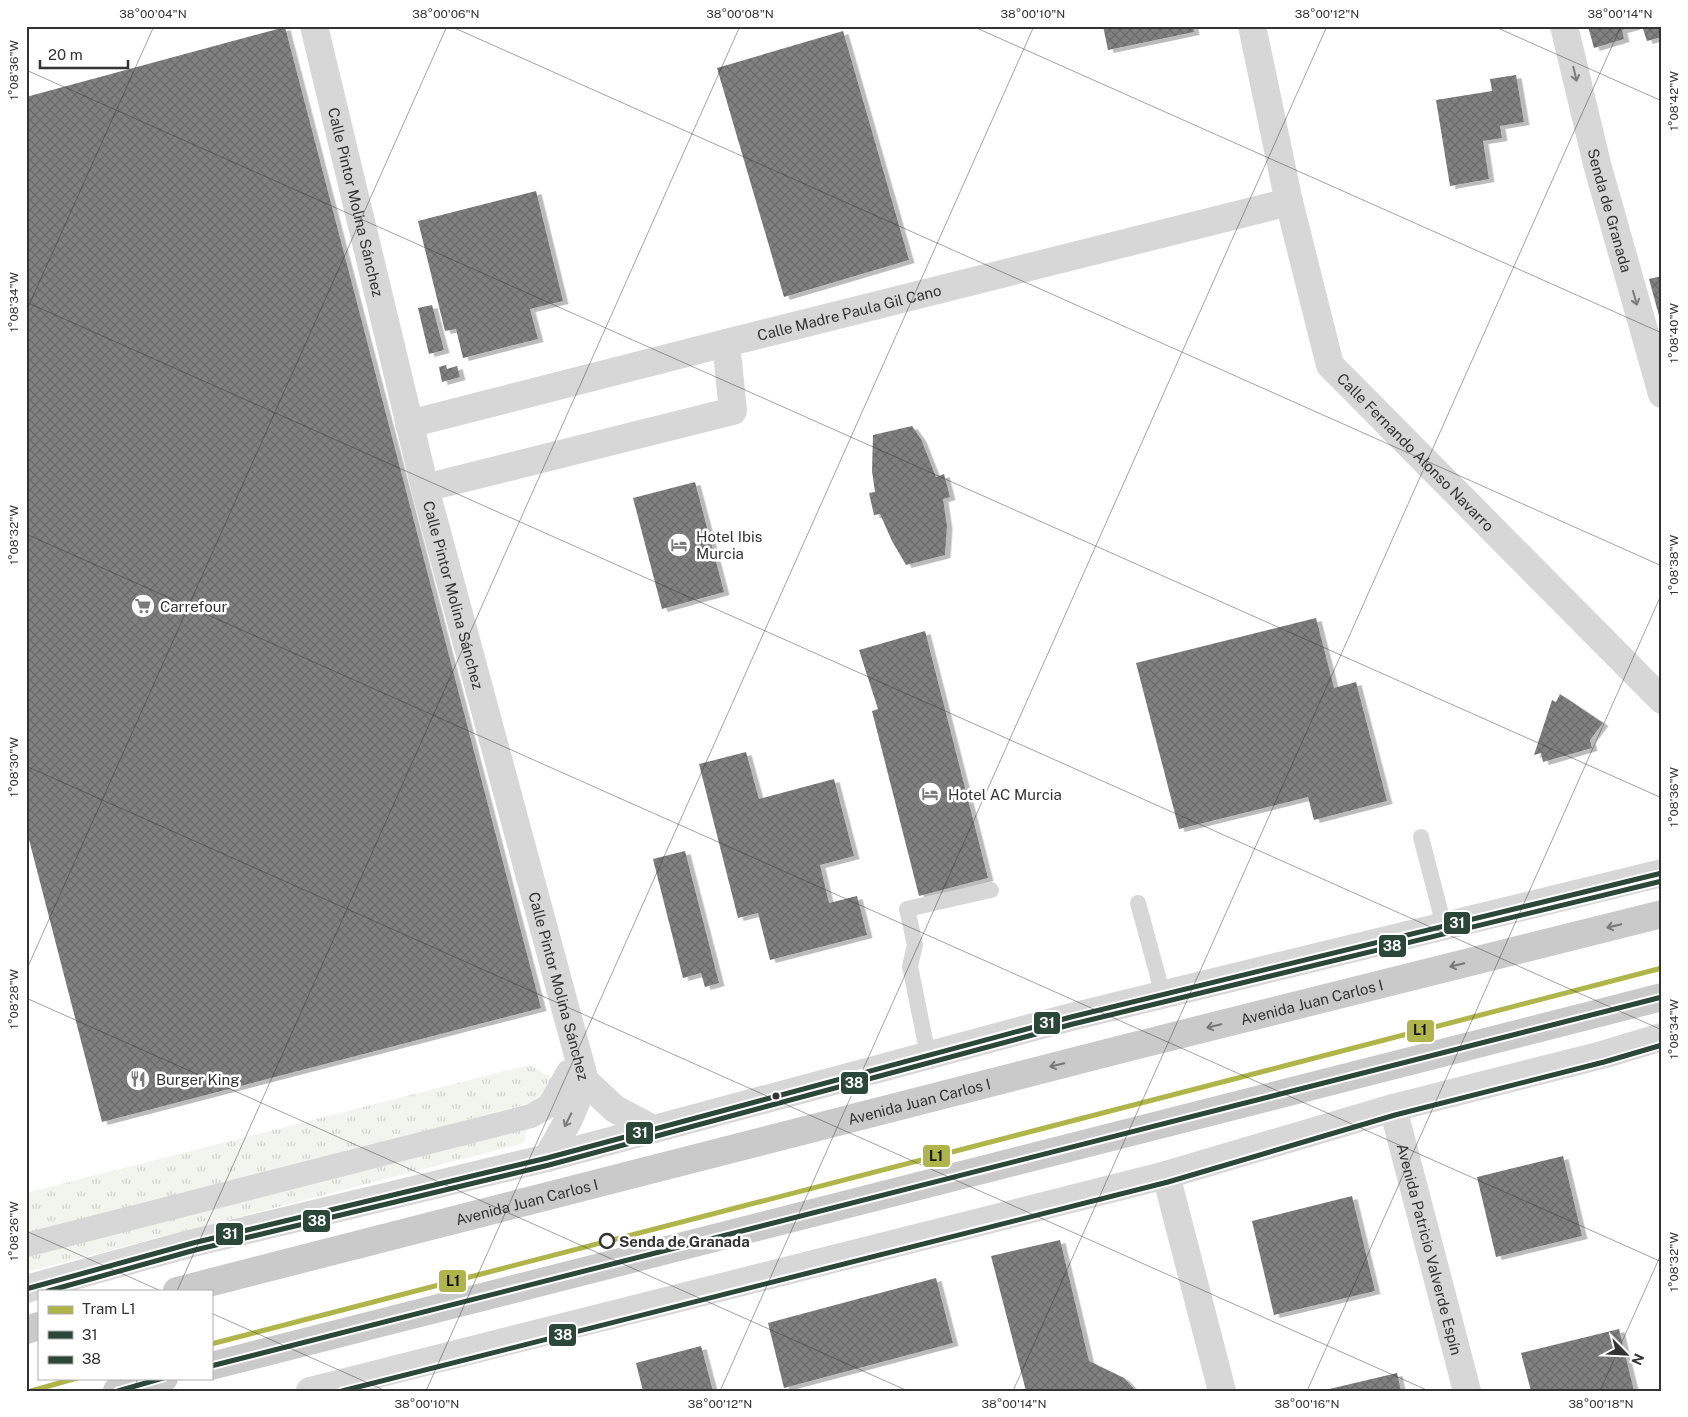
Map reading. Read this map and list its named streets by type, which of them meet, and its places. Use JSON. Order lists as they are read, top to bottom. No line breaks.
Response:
{"streets":{"main road":["Avenida Juan Carlos I"],"street":["Calle Pintor Molina Sánchez","Senda de Granada","Calle Madre Paula Gil Cano","Calle Fernando Alonso Navarro","Avenida Patricio Valverde Espín"]},"crossings":[["Calle Pintor Molina Sánchez","Calle Madre Paula Gil Cano"],["Calle Madre Paula Gil Cano","Calle Fernando Alonso Navarro"]],"one_way":["Senda de Granada"],"places":{"hotel":["Hotel Ibis Murcia","Hotel AC Murcia"],"supermarket":["Carrefour"],"restaurant":["Burger King"],"other":["Senda de Granada"]},"lines":["transit line 31","transit line 38","tram line L1"],"legend":["Tram L1","31","38"],"scale_bar":"20 m","north":"bottom right","coordinates":["38°00'04\"N","38°00'06\"N","38°00'08\"N","38°00'10\"N","38°00'12\"N","38°00'14\"N","1°08'36\"W","1°08'42\"W","1°08'34\"W","1°08'40\"W","1°08'32\"W","1°08'38\"W","1°08'30\"W","1°08'28\"W","1°08'26\"W","38°00'16\"N","38°00'18\"N"]}
